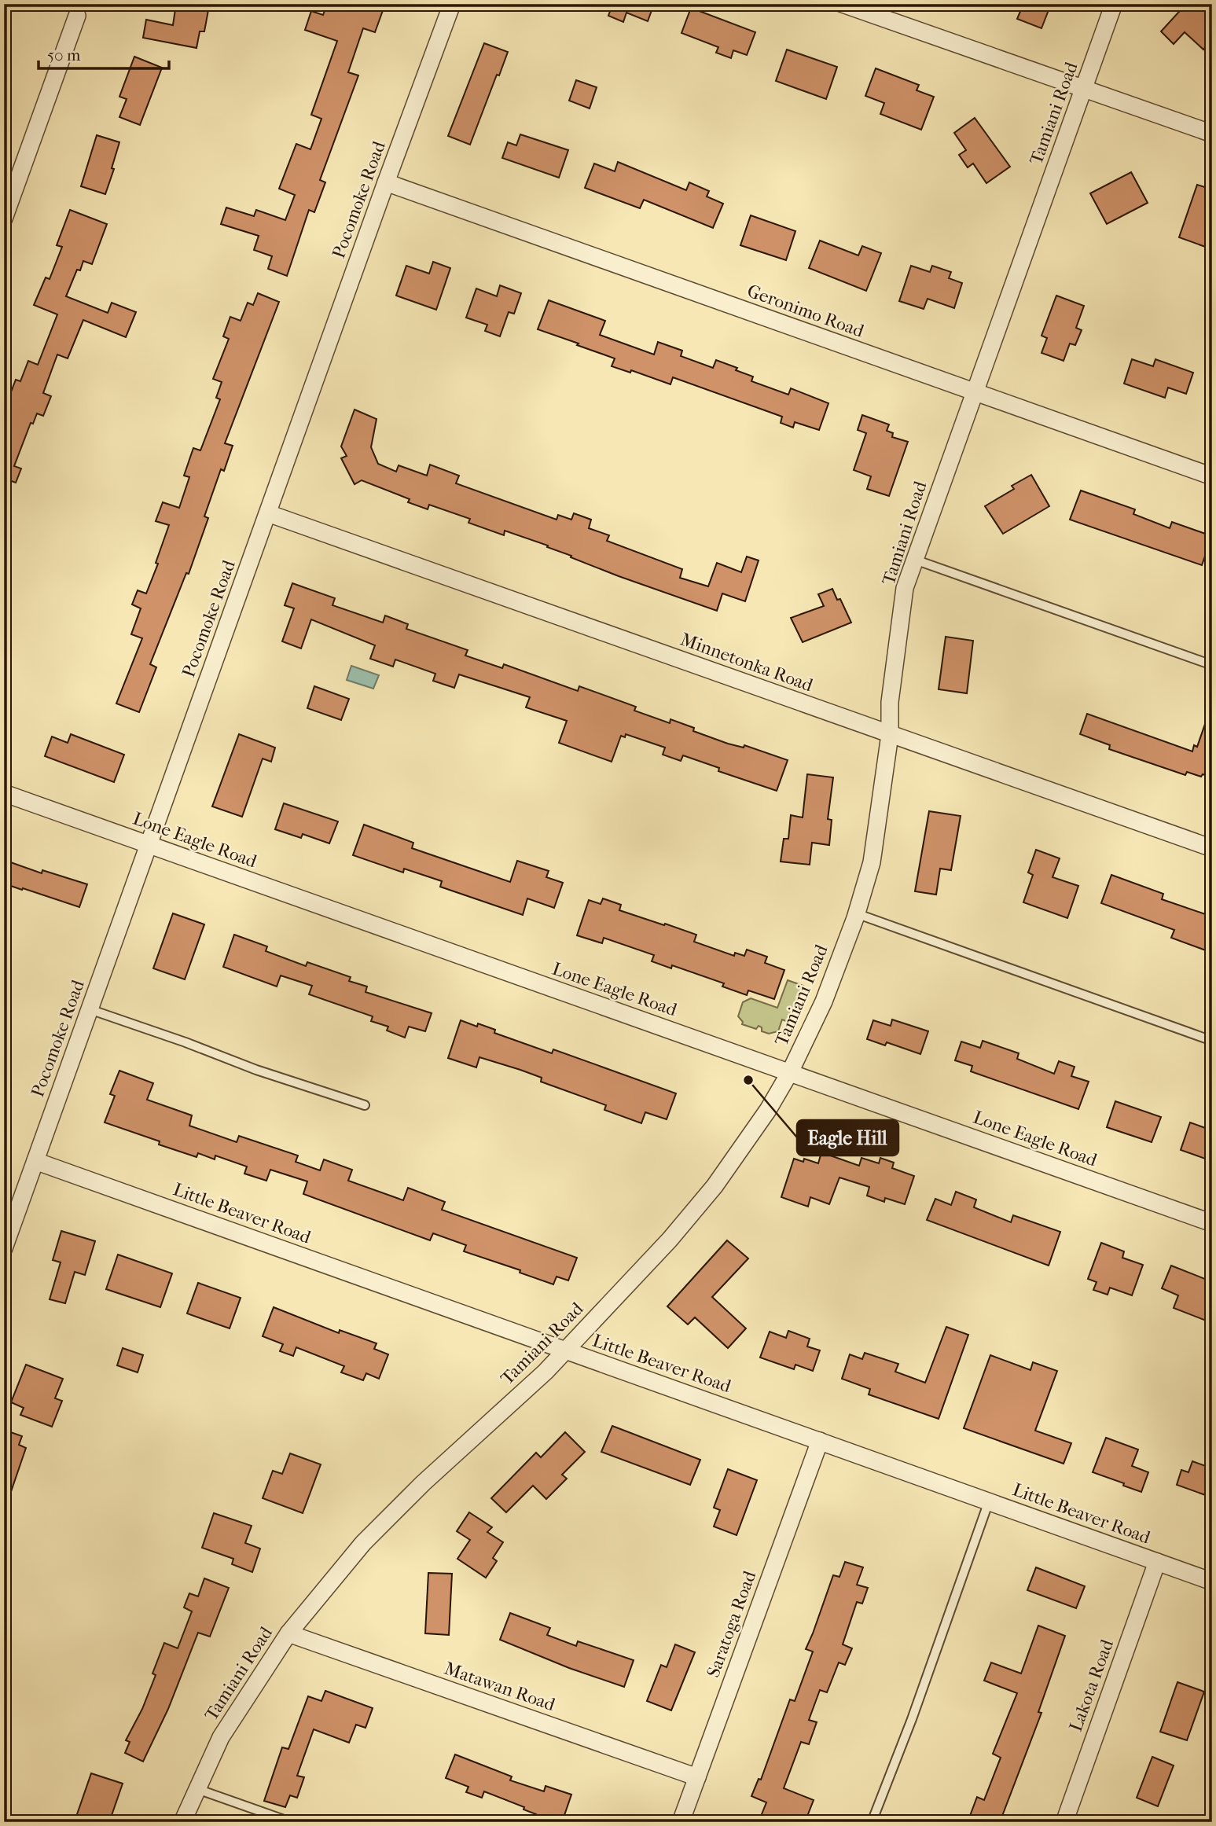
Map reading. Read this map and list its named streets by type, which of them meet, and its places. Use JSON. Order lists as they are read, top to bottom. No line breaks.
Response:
{"streets":{"street":["Tamiani Road","Pocomoke Road","Geronimo Road","Minnetonka Road","Lone Eagle Road","Little Beaver Road","Saratoga Road","Lakota Road","Matawan Road"]},"crossings":[["Tamiani Road","Geronimo Road"],["Tamiani Road","Minnetonka Road"],["Tamiani Road","Lone Eagle Road"],["Tamiani Road","Little Beaver Road"],["Tamiani Road","Matawan Road"],["Pocomoke Road","Geronimo Road"],["Pocomoke Road","Minnetonka Road"],["Pocomoke Road","Lone Eagle Road"],["Pocomoke Road","Little Beaver Road"],["Little Beaver Road","Saratoga Road"],["Little Beaver Road","Lakota Road"],["Saratoga Road","Matawan Road"]],"places":["Eagle Hill"],"scale_bar":"50 m"}
